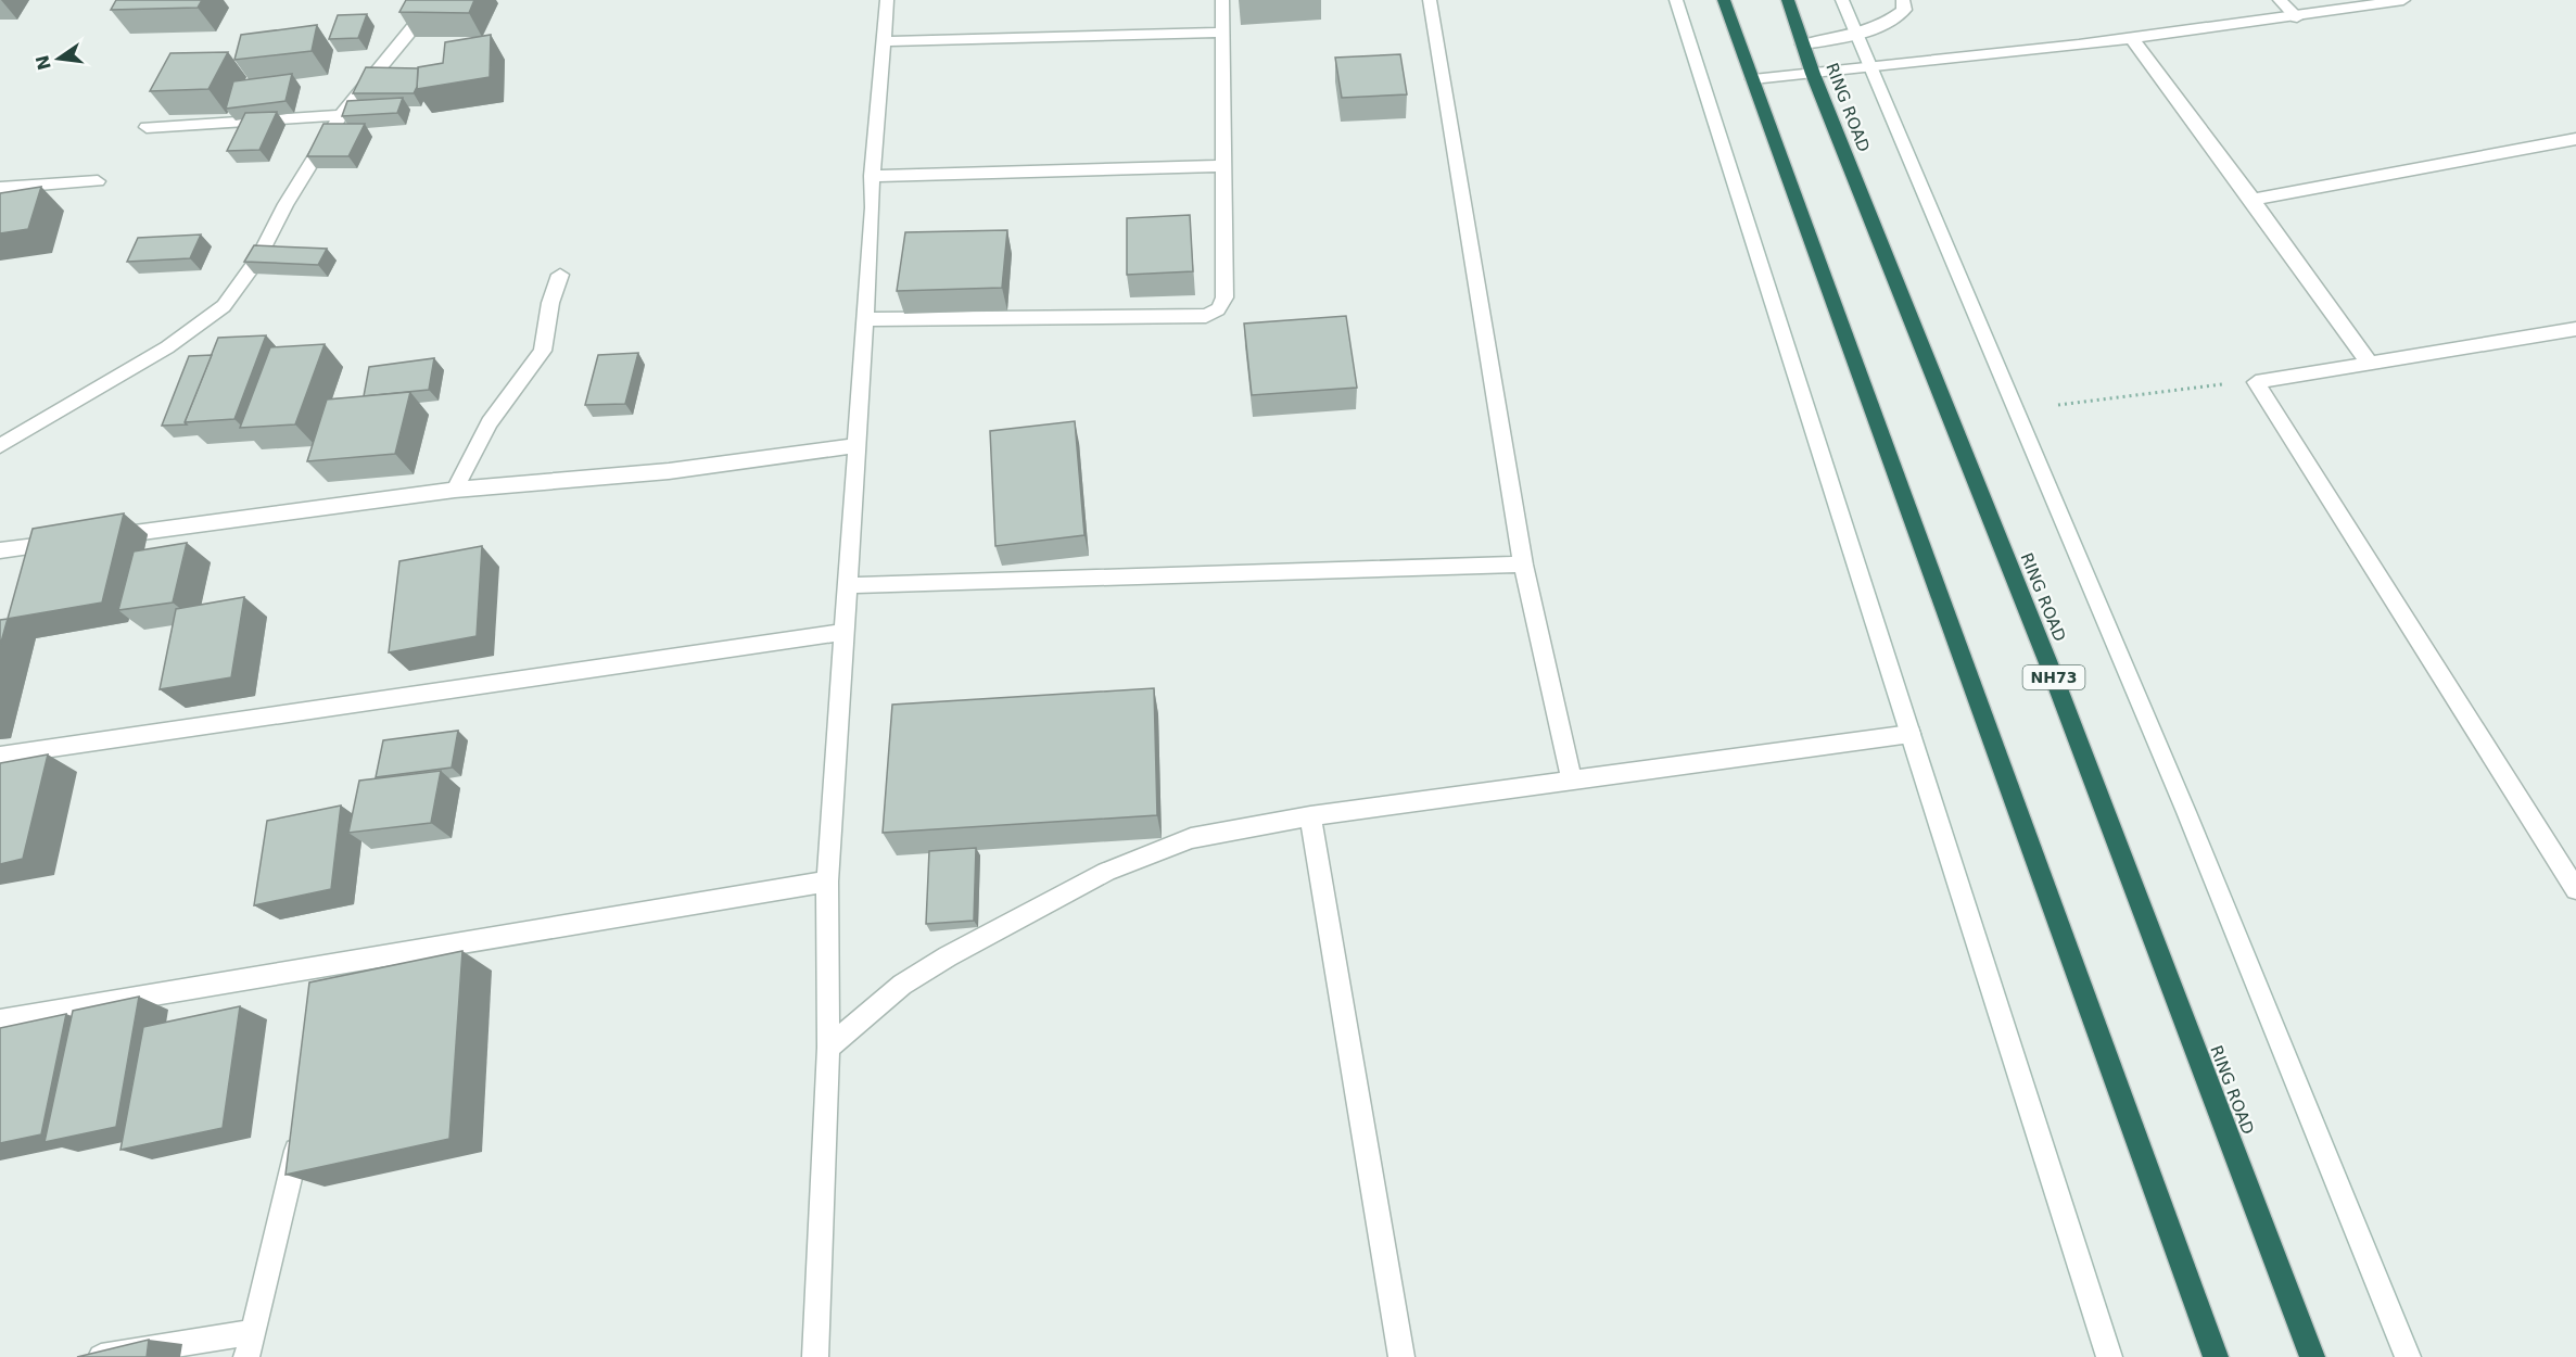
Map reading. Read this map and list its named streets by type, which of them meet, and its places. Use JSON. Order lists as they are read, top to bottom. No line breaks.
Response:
{"streets":{"highway":["RING ROAD","NH73"]},"north":"left"}
